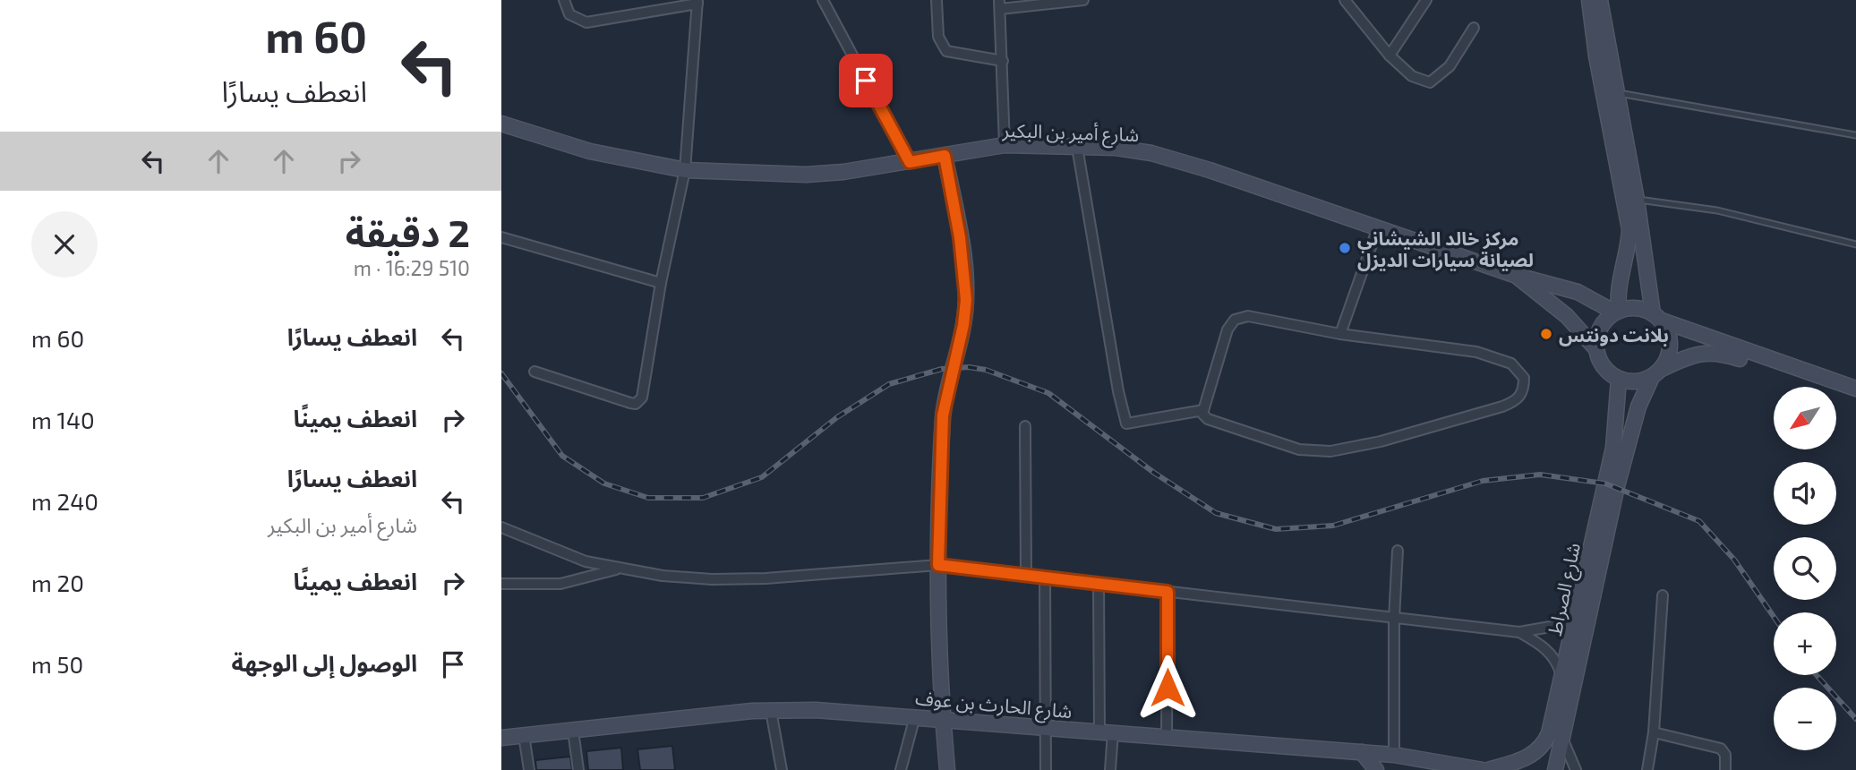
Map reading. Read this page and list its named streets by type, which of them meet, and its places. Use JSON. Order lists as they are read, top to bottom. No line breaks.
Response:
{"streets":{"street":["شارع أمير بن البكير","شارع الصراط","شارع الحارث بن عوف"]},"crossings":[["شارع أمير بن البكير","شارع الصراط"]],"places":["مركز خالد الشيشاني لصيانة سيارات الديزل","بلانت دونتس"],"north":"bottom left","page":{"turn":["60 m","انعطف يسارًا"],"heading":["2 دقيقة","510 m · 16:29"],"list":[{"name":"انعطف يسارًا","value":"60 m"},{"name":"انعطف يمينًا","value":"140 m"},{"name":"انعطف يسارًا","note":"شارع أمير بن البكير","value":"240 m"},{"name":"انعطف يمينًا","value":"20 m"},{"name":"الوصول إلى الوجهة","value":"50 m"}],"map_buttons":["+","−"]}}
